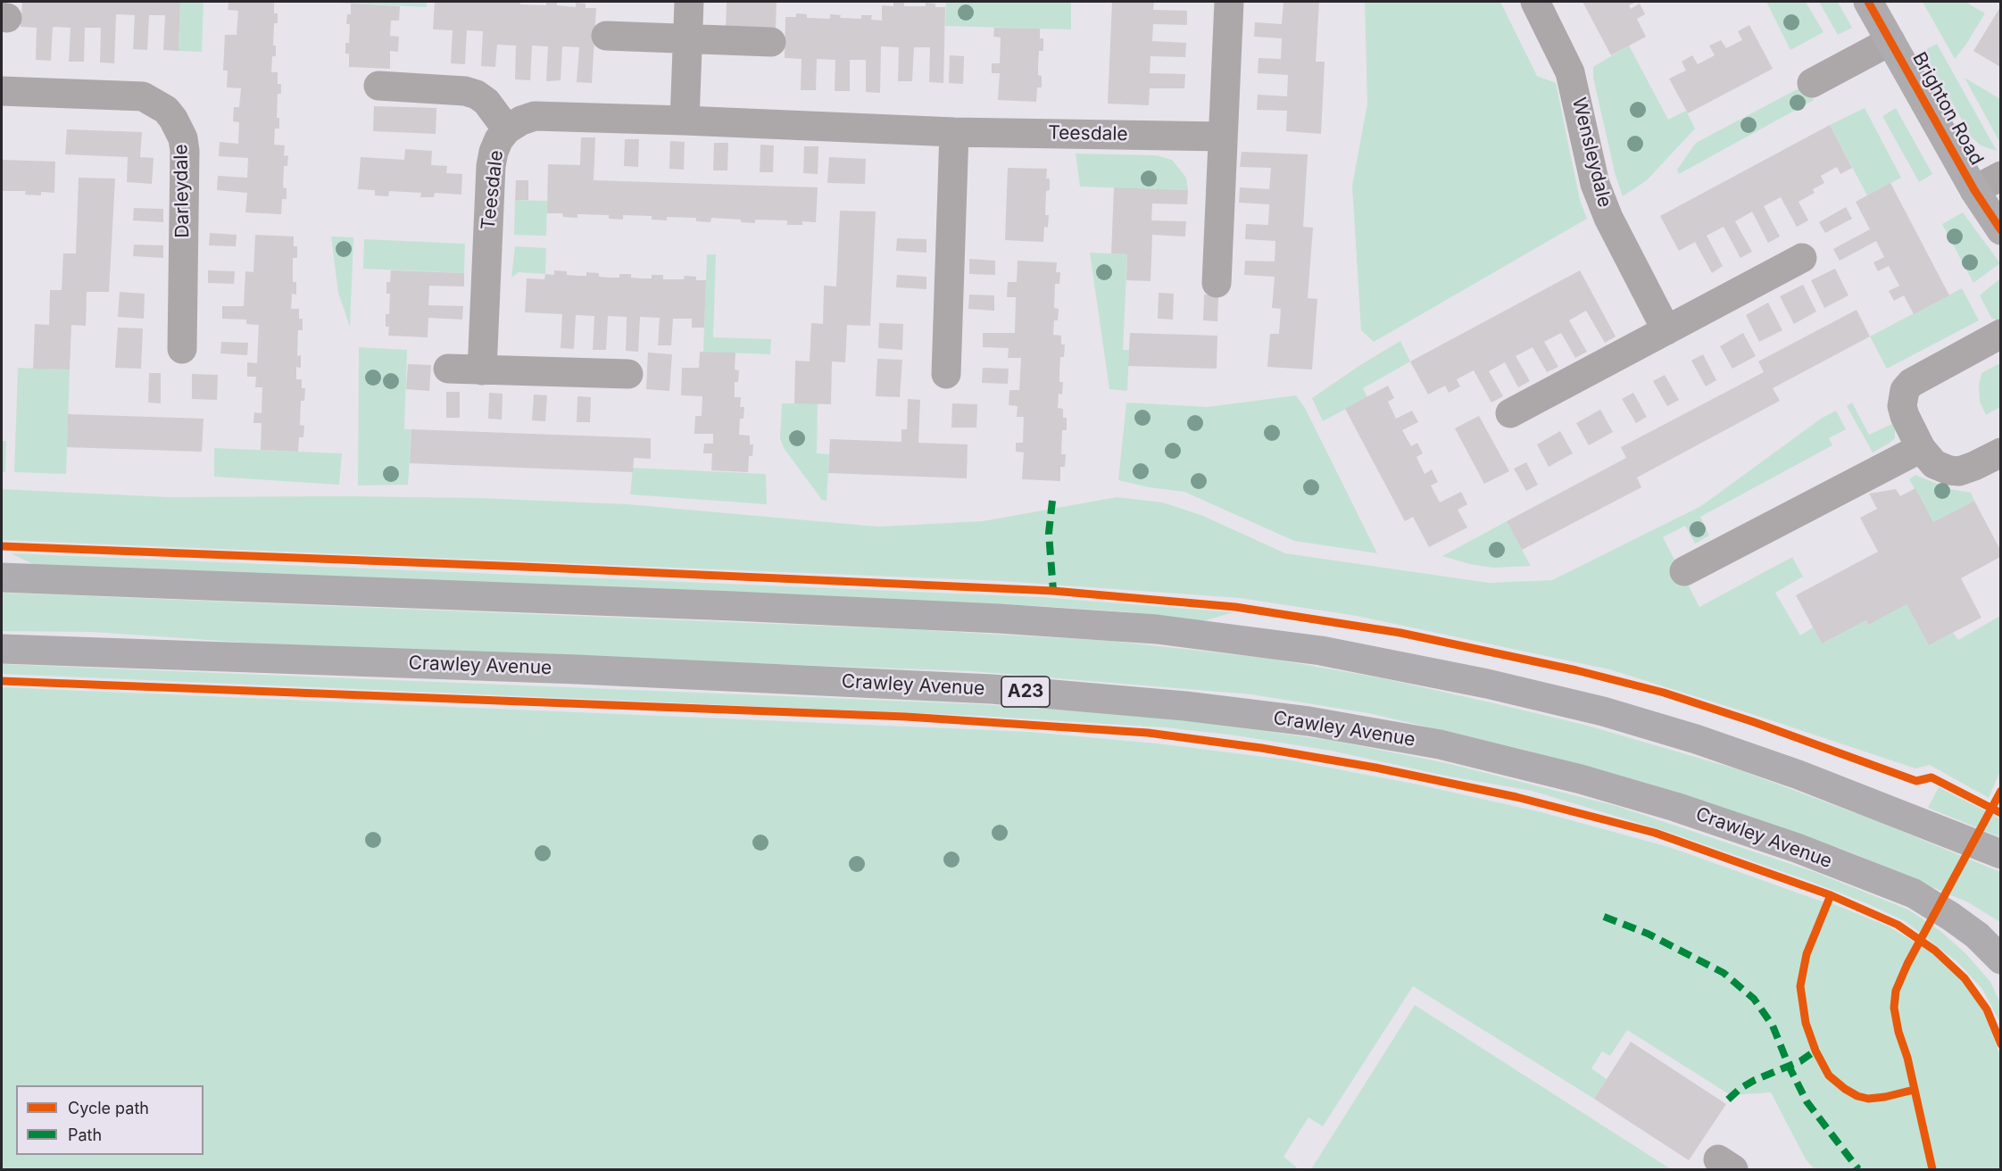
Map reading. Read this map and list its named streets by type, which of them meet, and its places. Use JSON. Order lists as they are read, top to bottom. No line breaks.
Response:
{"streets":{"main road":["Brighton Road","Crawley Avenue","A23"],"street":["Teesdale","Wensleydale","Darleydale"]},"legend":["Cycle path","Path"]}
